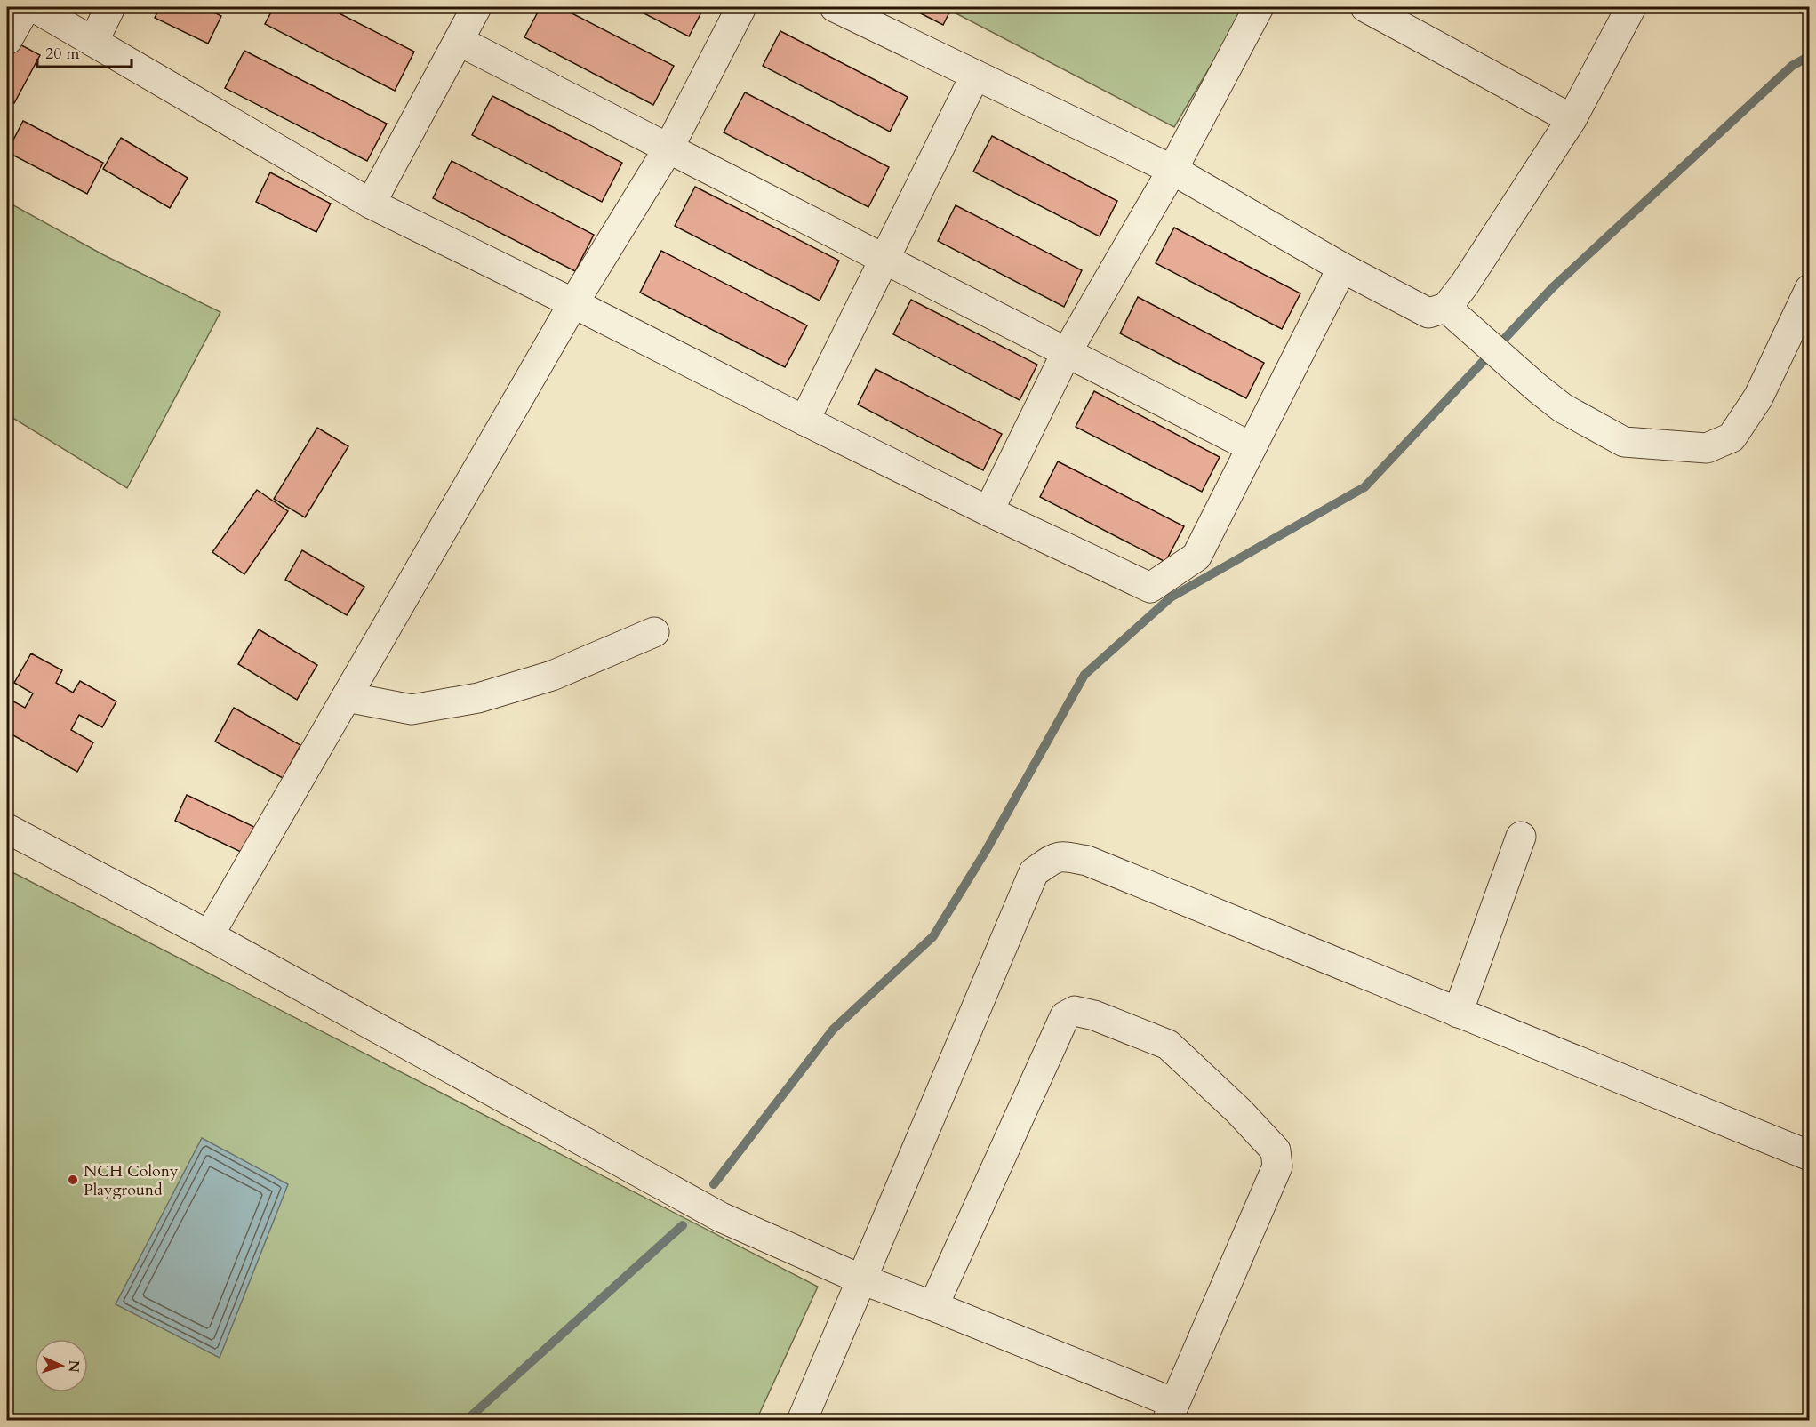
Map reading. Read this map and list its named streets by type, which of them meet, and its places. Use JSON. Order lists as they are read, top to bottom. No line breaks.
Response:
{"places":["NCH Colony Playground"],"scale_bar":"20 m","north":"right"}
